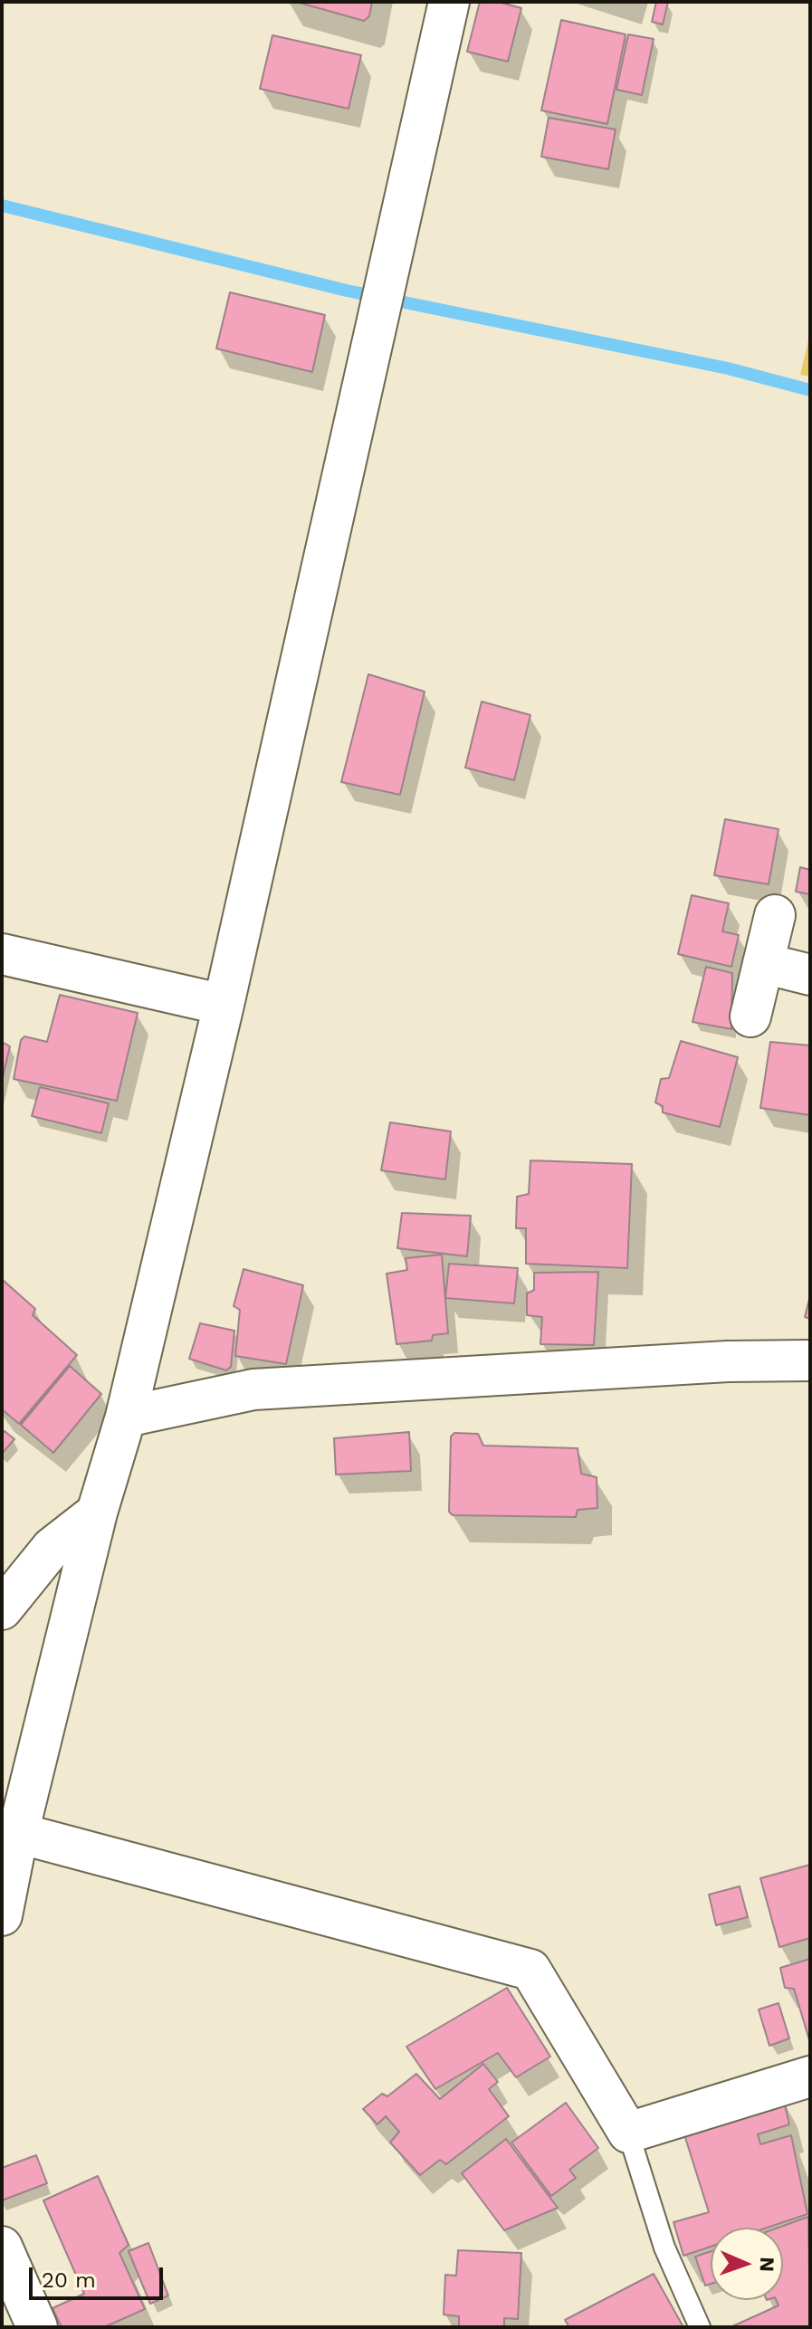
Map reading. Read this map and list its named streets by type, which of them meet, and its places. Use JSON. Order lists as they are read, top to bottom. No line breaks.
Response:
{"scale_bar":"20 m","north":"right"}
